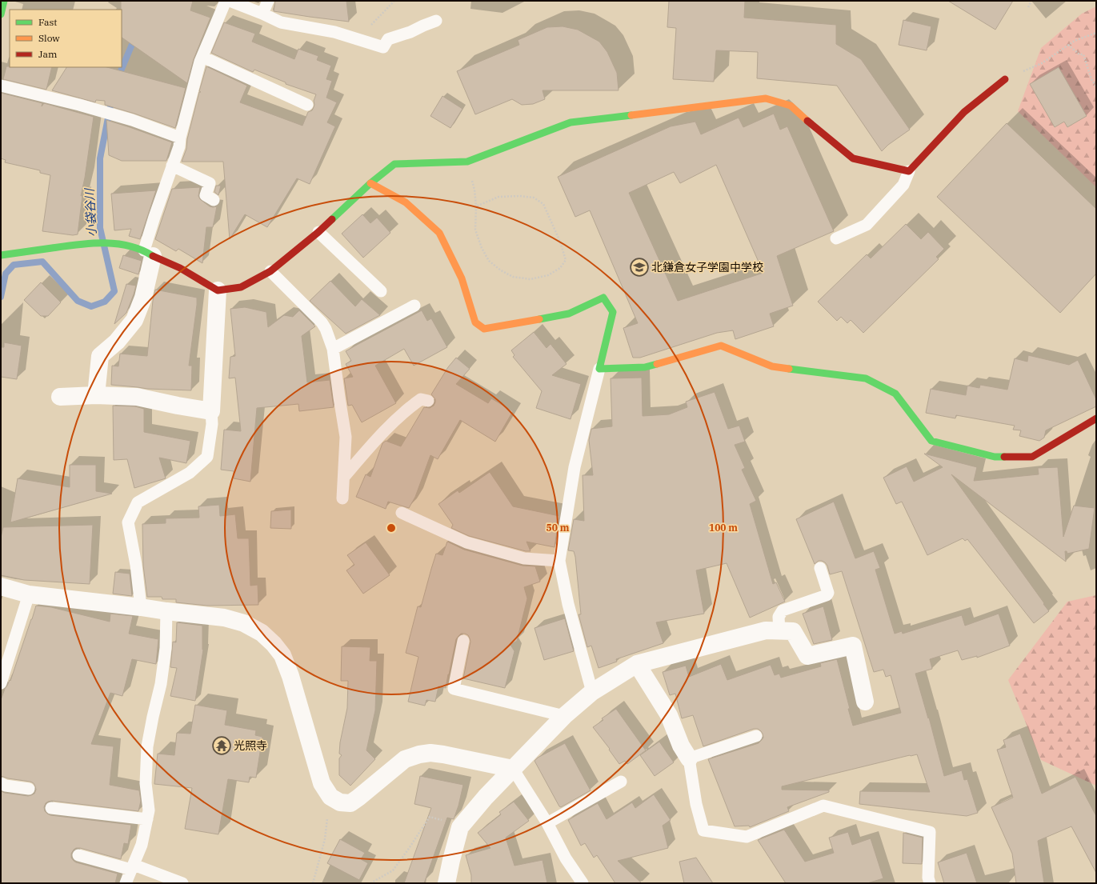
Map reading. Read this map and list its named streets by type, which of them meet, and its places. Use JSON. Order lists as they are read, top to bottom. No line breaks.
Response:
{"water":["小袋谷川"],"places":{"school or university":["北鎌倉女子学園中学校"],"temple":["光照寺"]},"legend":["Fast","Slow","Jam"],"rings":["50 m","100 m"]}
